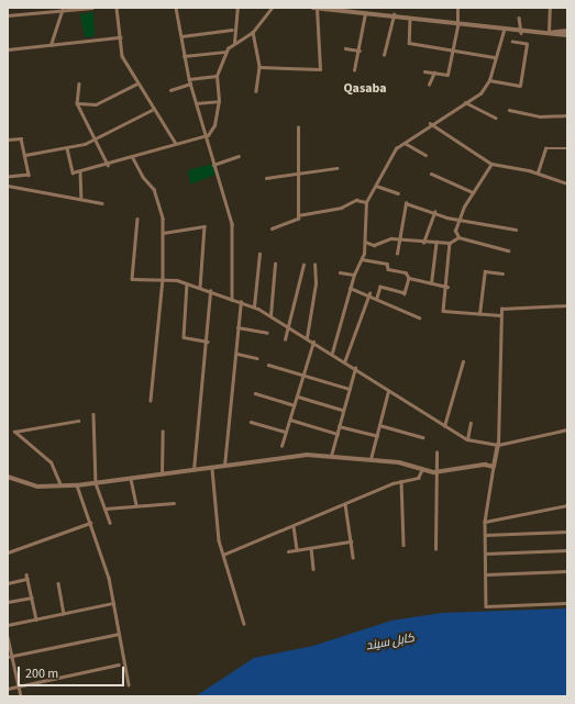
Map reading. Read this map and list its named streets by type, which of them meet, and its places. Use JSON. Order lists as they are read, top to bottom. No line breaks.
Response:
{"districts":["Qasaba"],"water":["کابل سيند"],"scale_bar":"200 m"}
